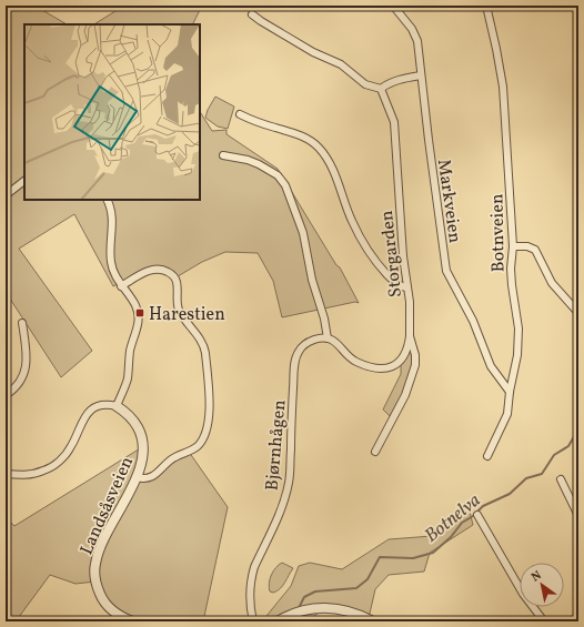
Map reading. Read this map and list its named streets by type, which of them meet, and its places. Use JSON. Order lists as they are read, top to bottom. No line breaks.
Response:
{"streets":{"street":["Markveien","Botnveien","Storgarden","Bjørnhågen","Landsåsveien"]},"crossings":[["Markveien","Botnveien"]],"water":["Botnelva"],"places":{"transit":["Harestien"]},"north":"top left"}
